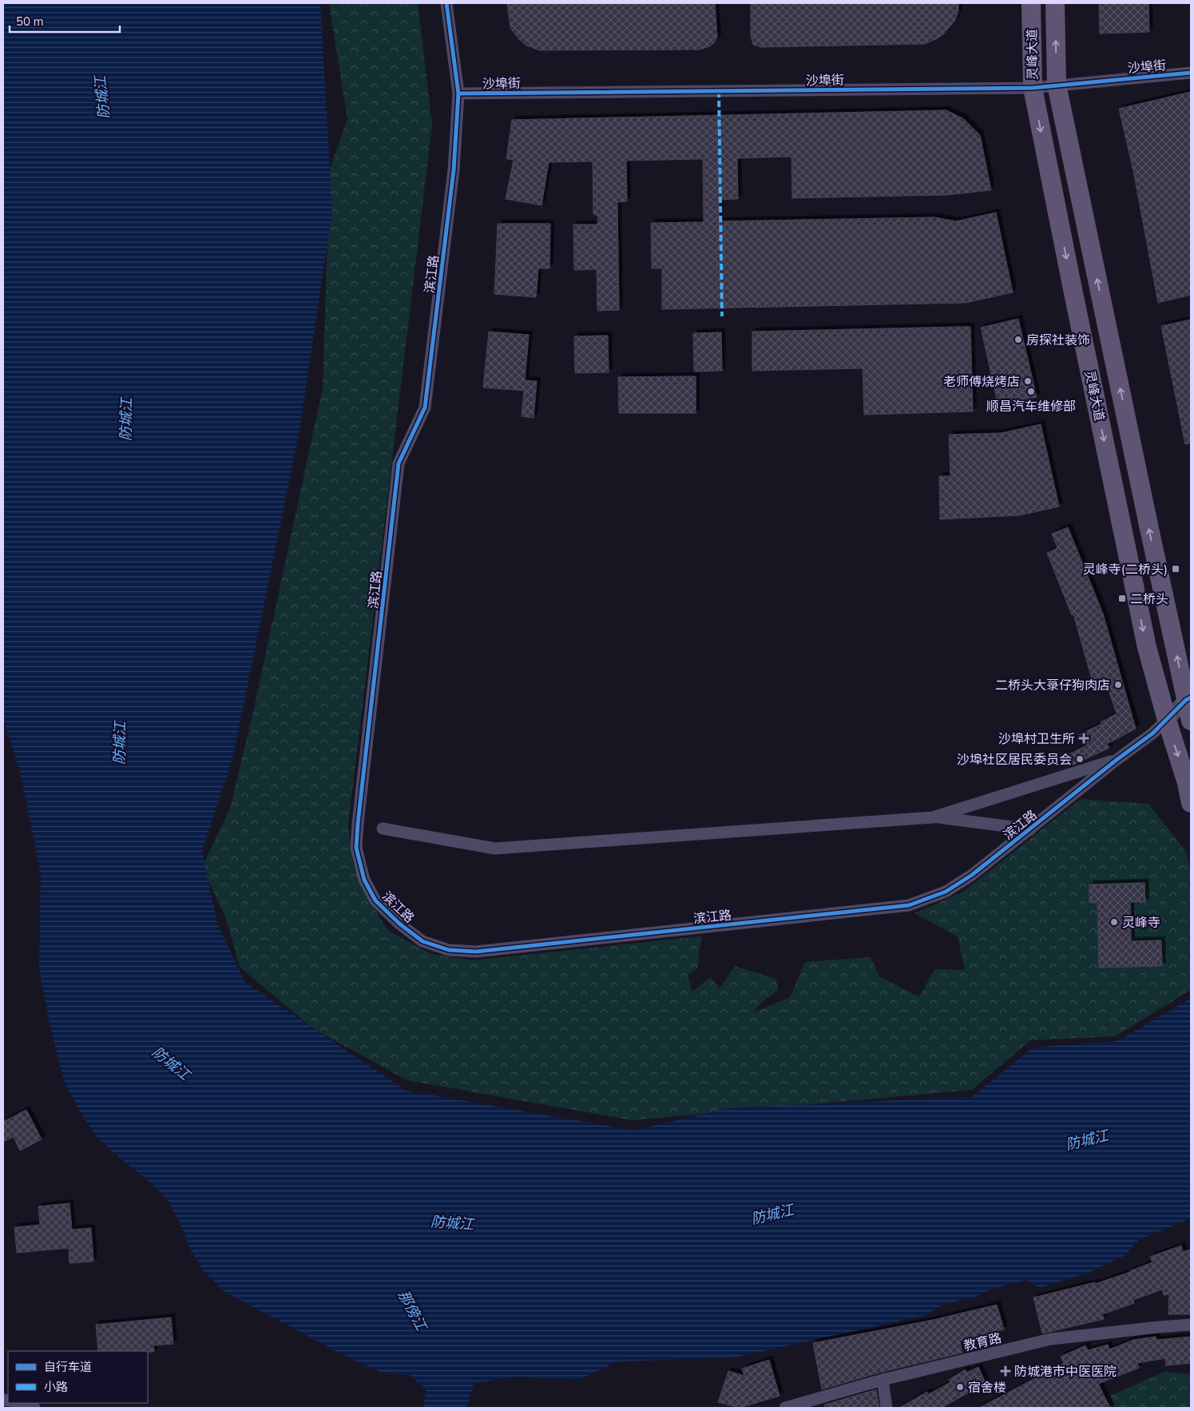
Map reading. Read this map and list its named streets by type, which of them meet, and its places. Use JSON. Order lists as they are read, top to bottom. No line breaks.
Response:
{"streets":{"main road":["灵峰大道"],"street":["沙埠街","滨江路","教育路"]},"crossings":[["灵峰大道","沙埠街"],["灵峰大道","滨江路"],["沙埠街","滨江路"]],"water":["防城江","那傍江"],"places":{"other":["房探社装饰","老师傅烧烤店","顺昌汽车维修部","二桥头大菉仔狗肉店","沙埠社区居民委员会","灵峰寺","宿舍楼"],"transit":["灵峰寺(二桥头)","二桥头"],"health":["沙埠村卫生所","防城港市中医医院"]},"legend":["自行车道","小路"],"scale_bar":"50 m"}
